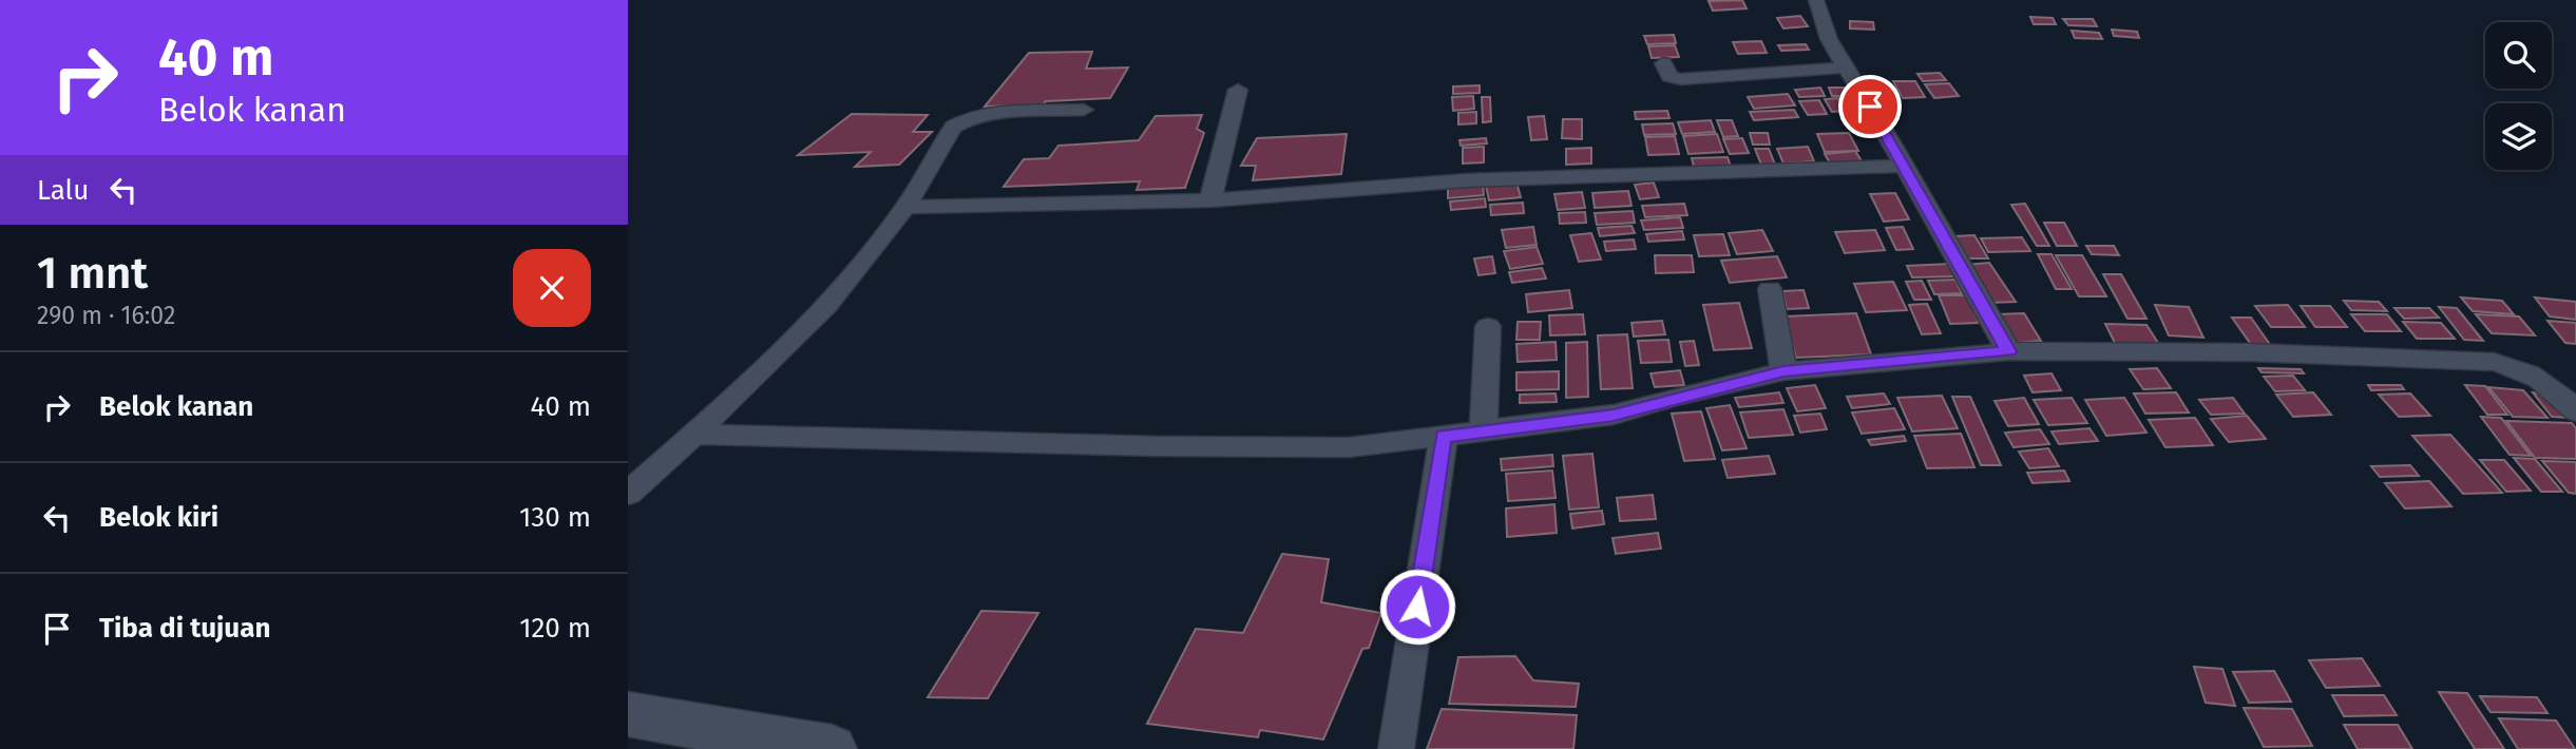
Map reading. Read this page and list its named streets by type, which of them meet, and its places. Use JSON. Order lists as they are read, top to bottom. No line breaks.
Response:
{"page":{"turn":["40 m","Belok kanan"],"then":"Lalu","heading":["1 mnt","290 m · 16:02"],"list":[{"name":"Belok kanan","value":"40 m"},{"name":"Belok kiri","value":"130 m"},{"name":"Tiba di tujuan","value":"120 m"}]}}
